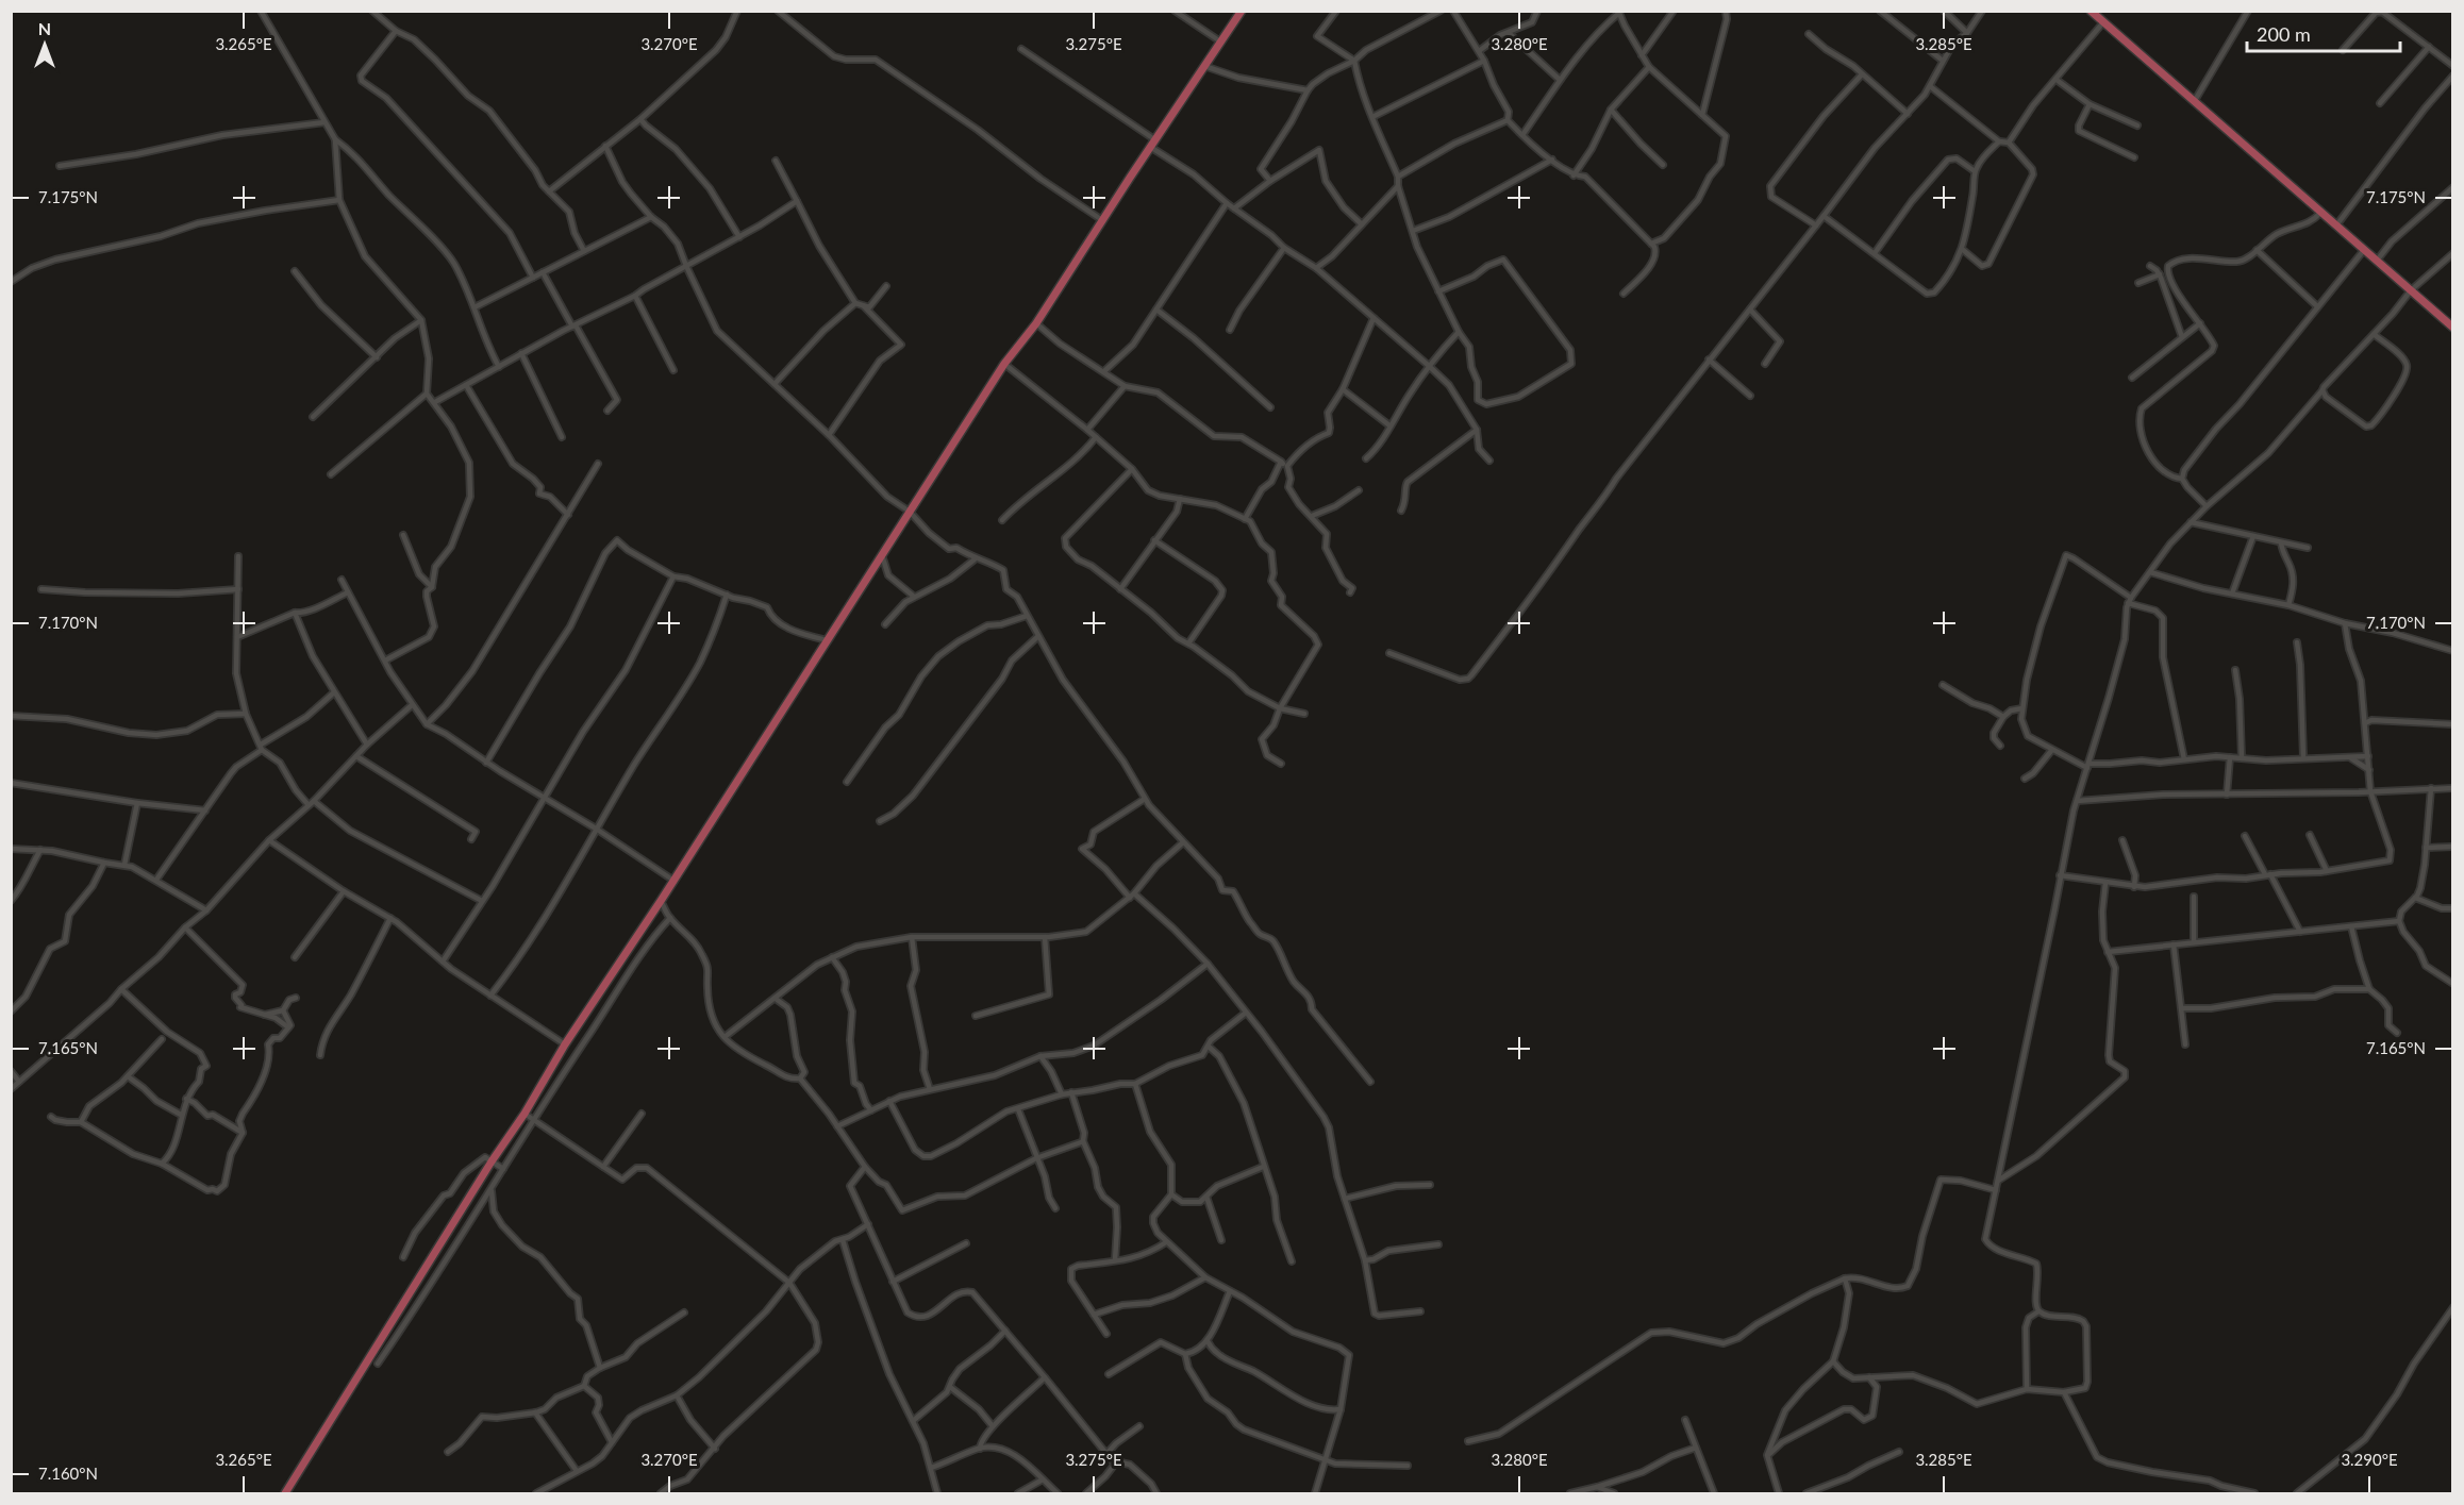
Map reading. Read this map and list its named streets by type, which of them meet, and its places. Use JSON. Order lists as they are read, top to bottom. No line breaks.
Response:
{"scale_bar":"200 m","north":"top","coordinates":["3.265°E","3.270°E","3.275°E","3.280°E","3.285°E","7.175°N","7.170°N","7.165°N","3.290°E","7.160°N"]}
